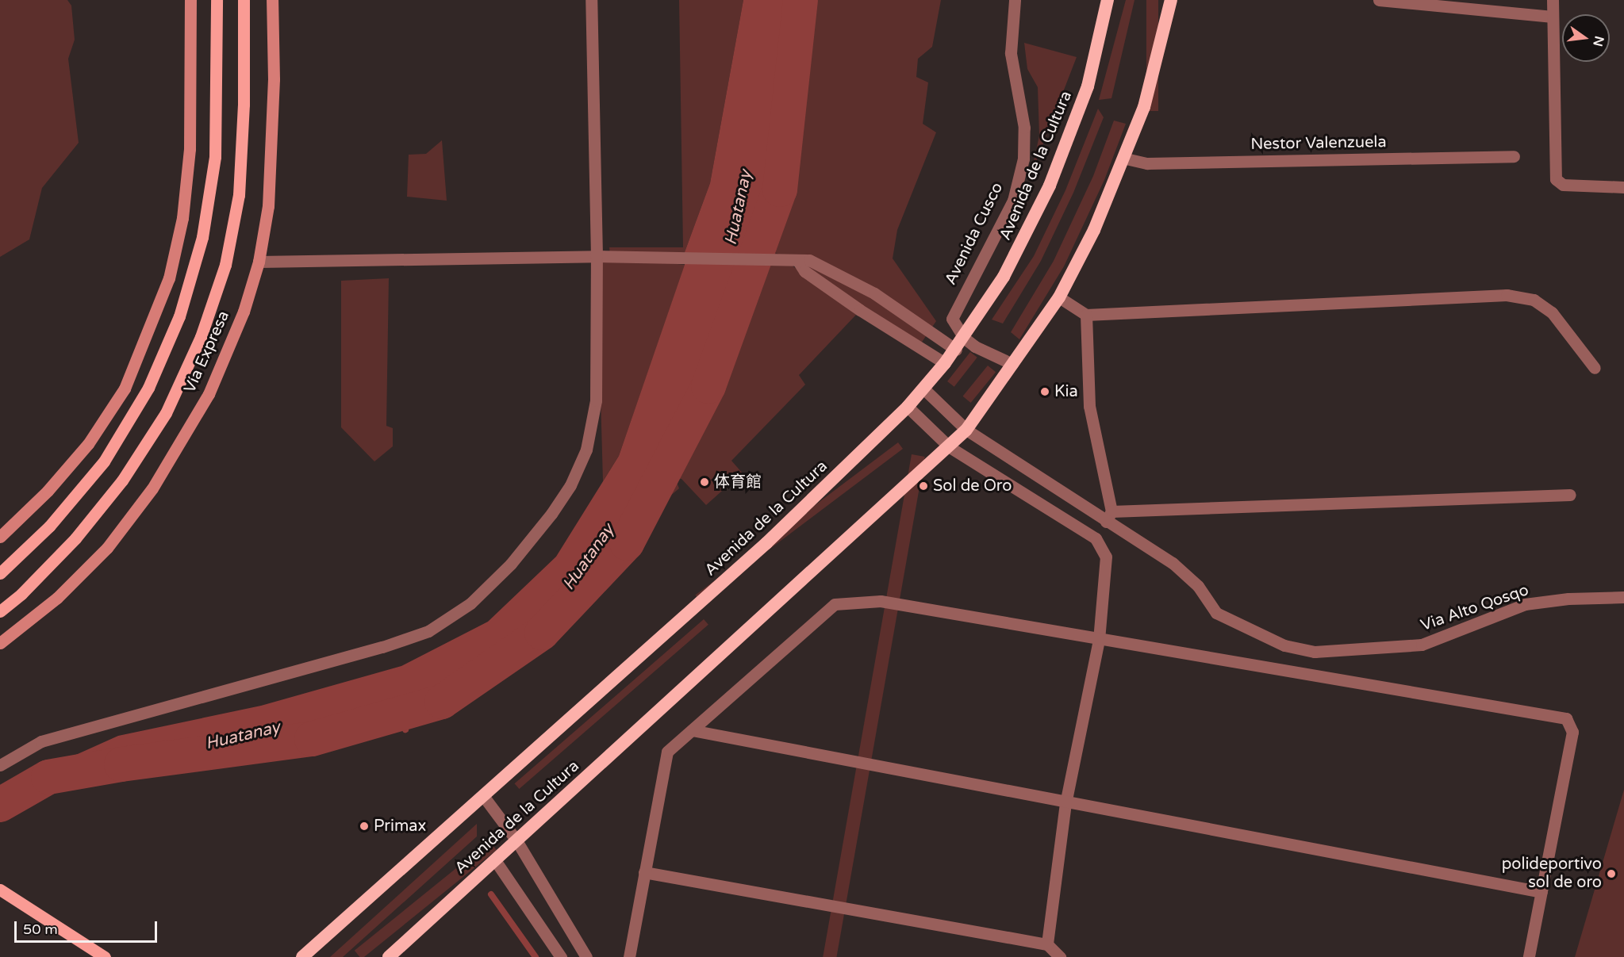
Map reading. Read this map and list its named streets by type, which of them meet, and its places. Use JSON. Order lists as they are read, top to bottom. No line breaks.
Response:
{"streets":{"highway":["Avenida de la Cultura"],"main road":["Vía Expresa"],"street":["Nestor Valenzuela","Avenida Cusco","Via Alto Qosqo"]},"crossings":[["Nestor Valenzuela","Avenida de la Cultura"],["Avenida de la Cultura","Avenida Cusco"],["Avenida de la Cultura","Via Alto Qosqo"]],"water":["Huatanay"],"places":["Kia","体育館","Sol de Oro","Primax","polideportivo sol de oro"],"scale_bar":"50 m","north":"right"}
